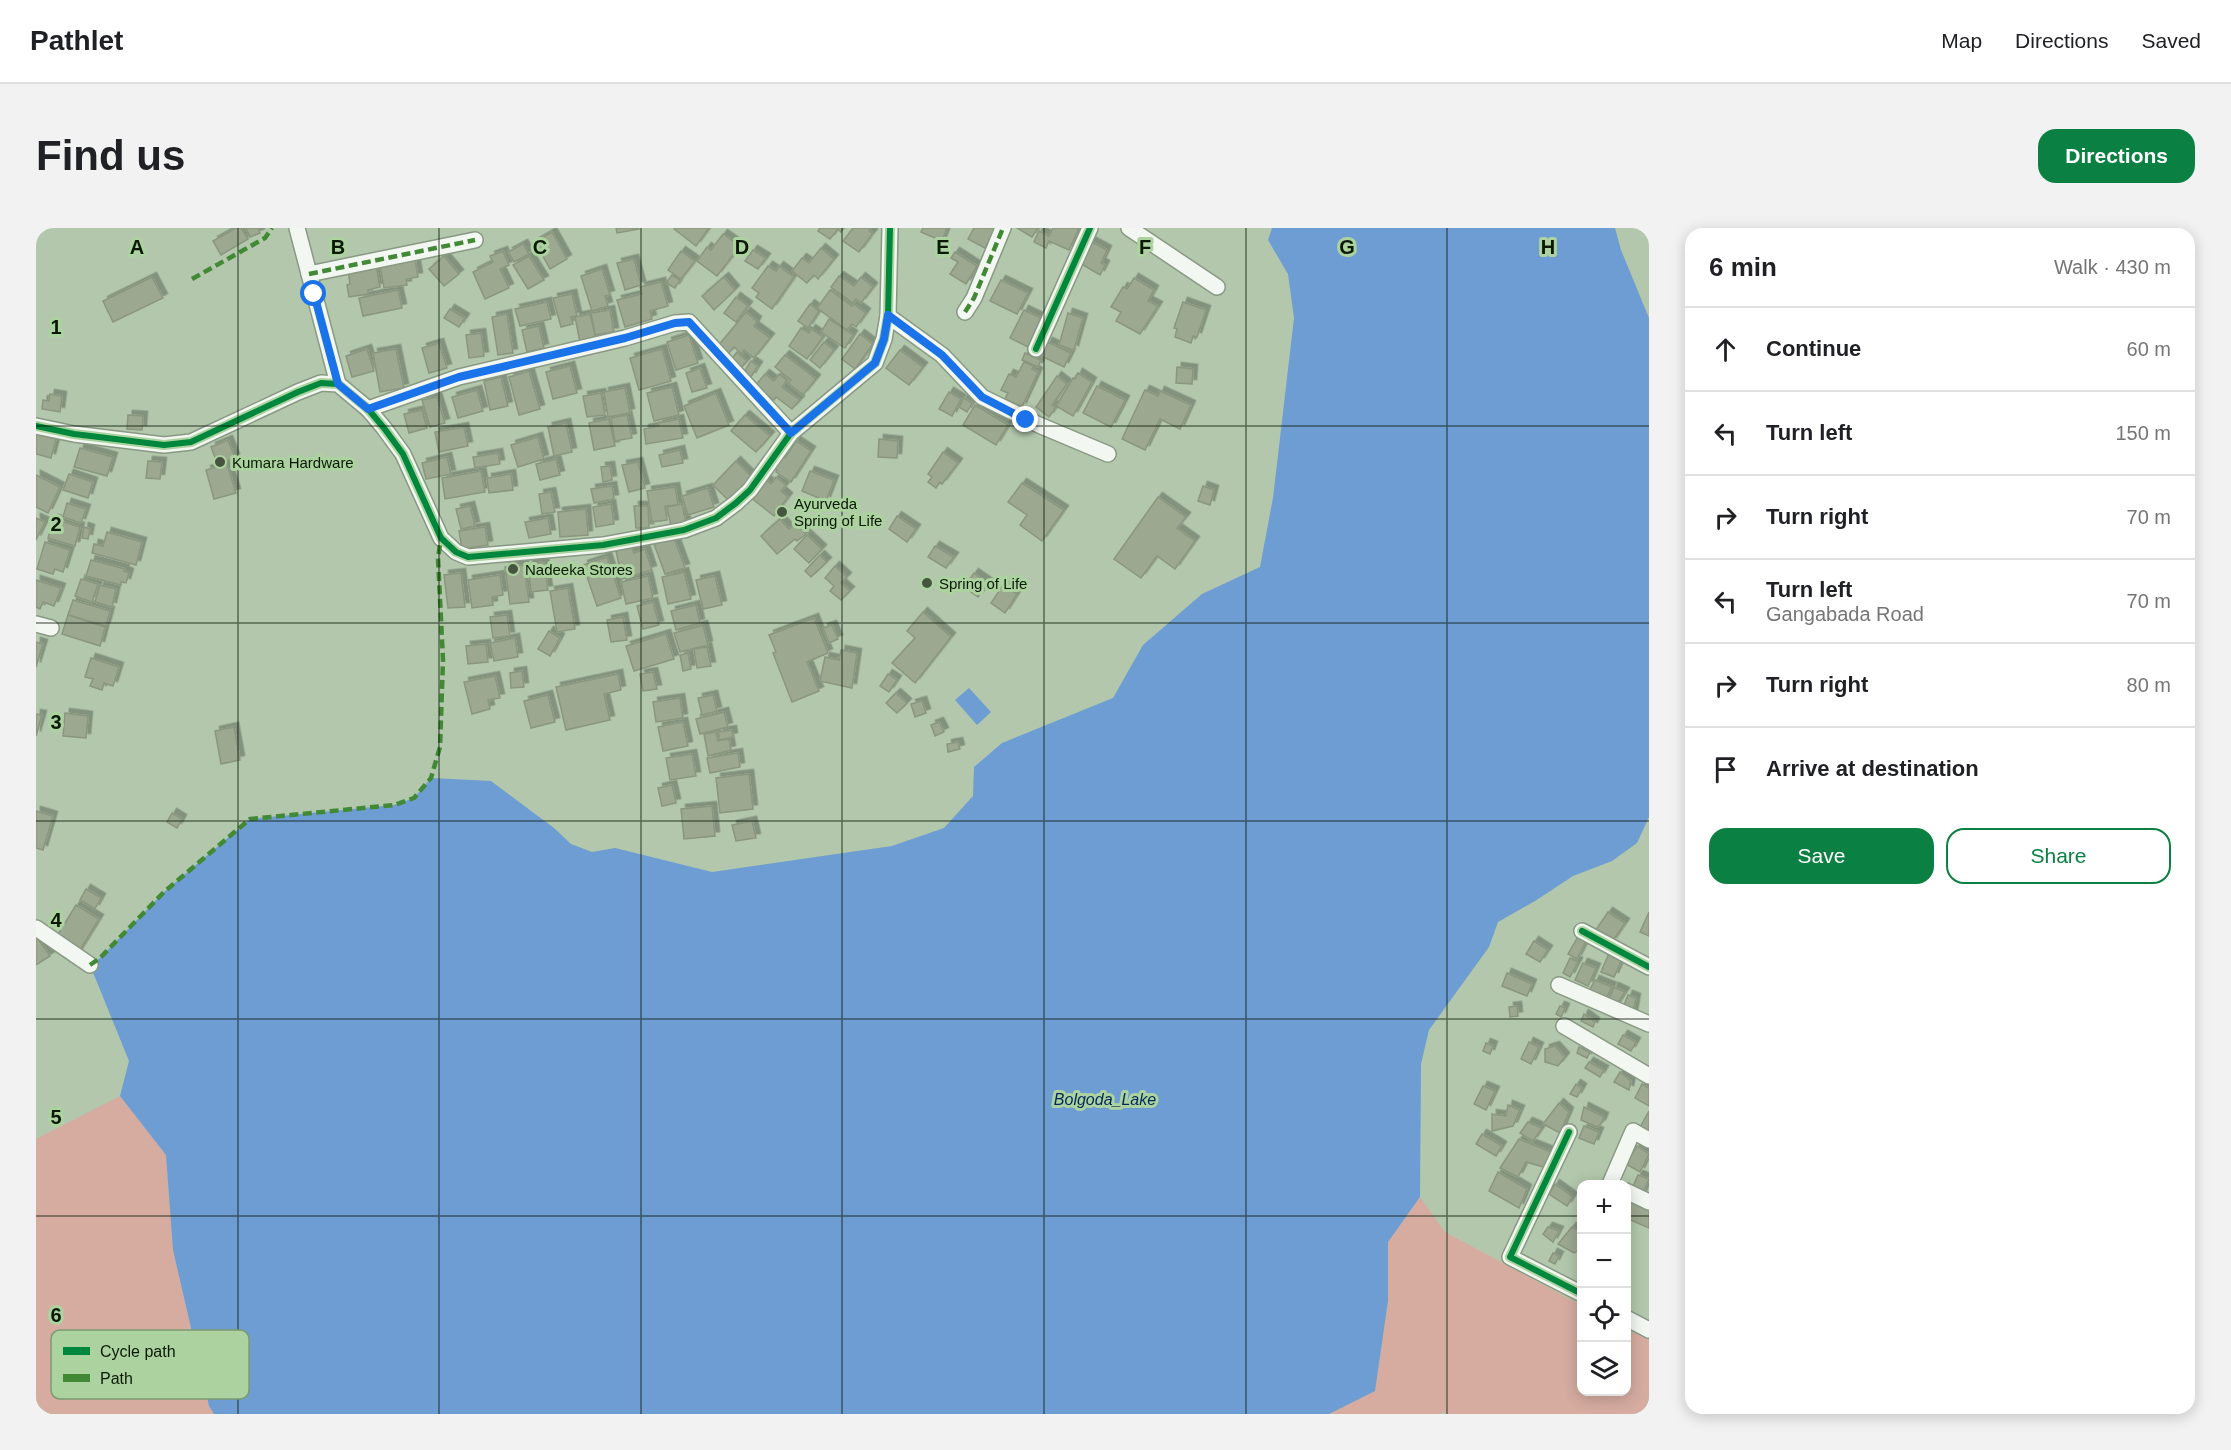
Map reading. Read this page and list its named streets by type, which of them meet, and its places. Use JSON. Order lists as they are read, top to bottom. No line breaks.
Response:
{"water":["Bolgoda_Lake"],"places":["Kumara Hardware","Ayurveda Spring of Life","Nadeeka Stores","Spring of Life"],"legend":["Cycle path","Path"],"page":{"header":"Pathlet","nav":["Map","Directions","Saved"],"buttons":["Directions",["Save","Share"]],"title":"Find us","heading":["6 min","Walk · 430 m"],"list":[["Continue","60 m"],["Turn left","150 m"],["Turn right","70 m"],["Turn left","Gangabada Road","70 m"],["Turn right","80 m"],"Arrive at destination"],"map_buttons":["+","−"]},"grid":{"columns":["A","B","C","D","E","F","G","H"],"rows":["1","2","3","4","5","6"]}}
